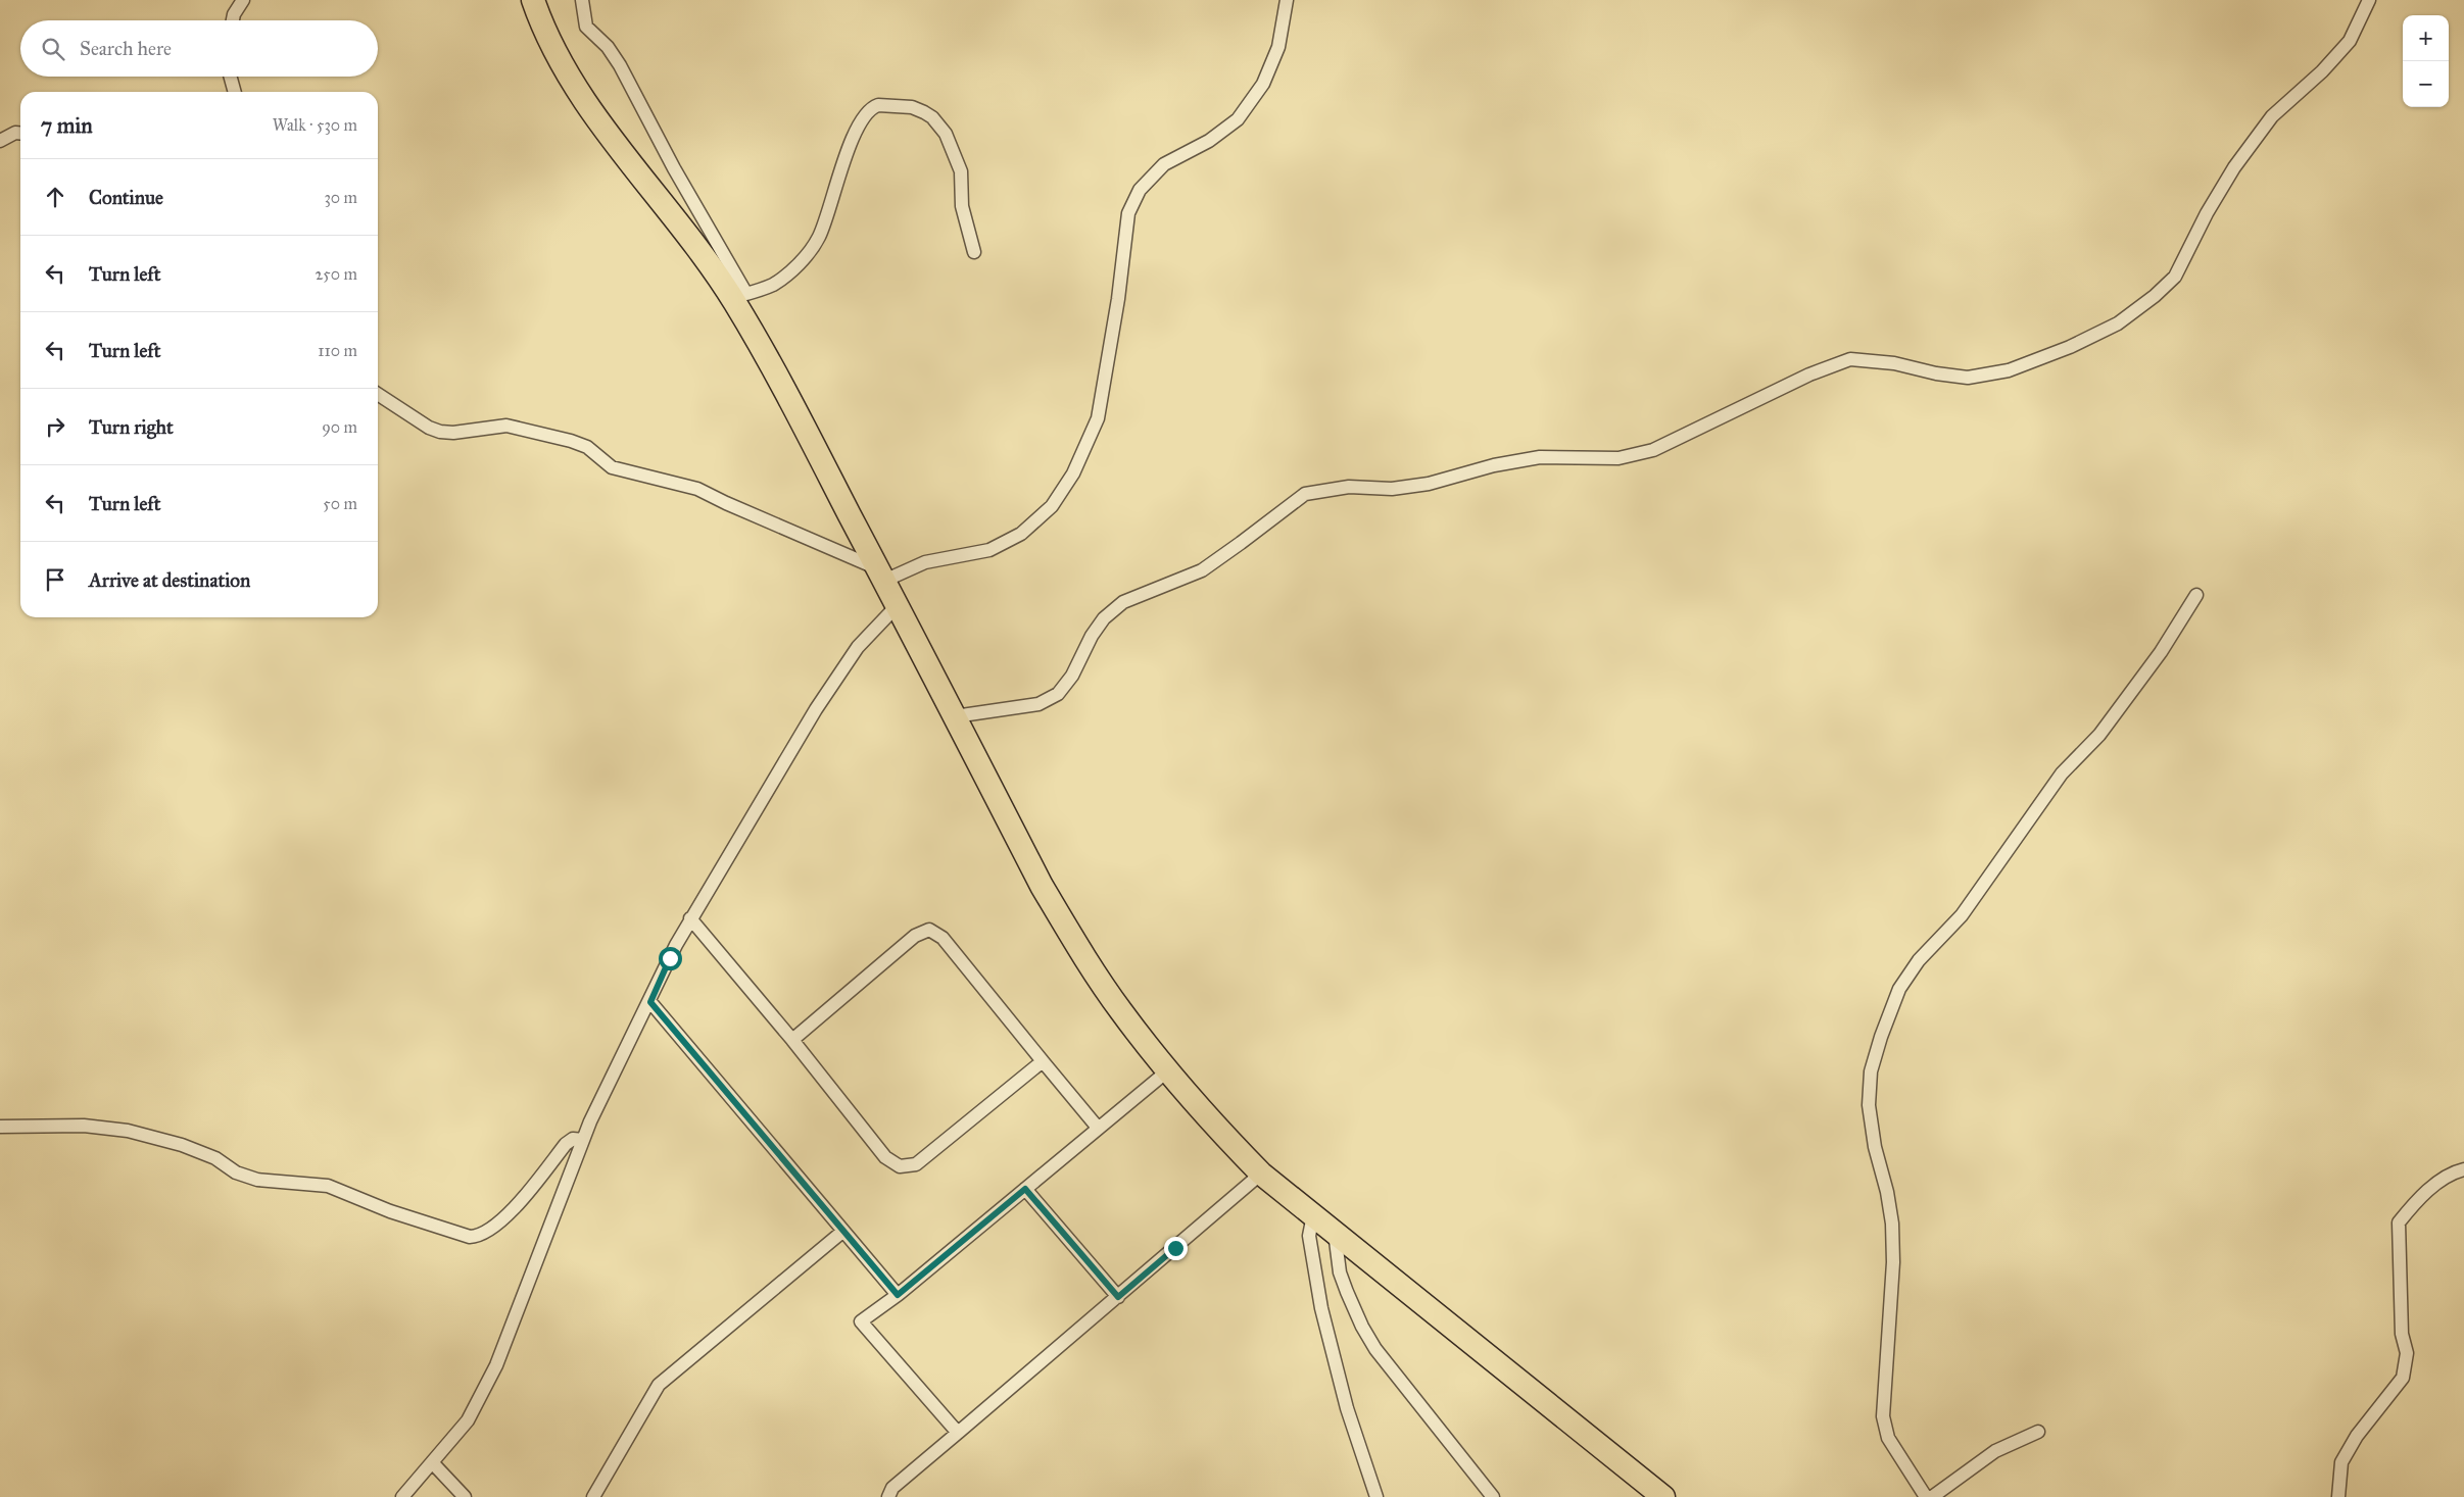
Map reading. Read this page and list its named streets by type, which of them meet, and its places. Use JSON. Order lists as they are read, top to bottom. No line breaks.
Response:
{"page":{"map_buttons":["+","−"],"search":"Search here","heading":["7 min","Walk · 530 m"],"list":[["Continue","30 m"],["Turn left","250 m"],["Turn left","110 m"],["Turn right","90 m"],["Turn left","50 m"],"Arrive at destination"]}}
